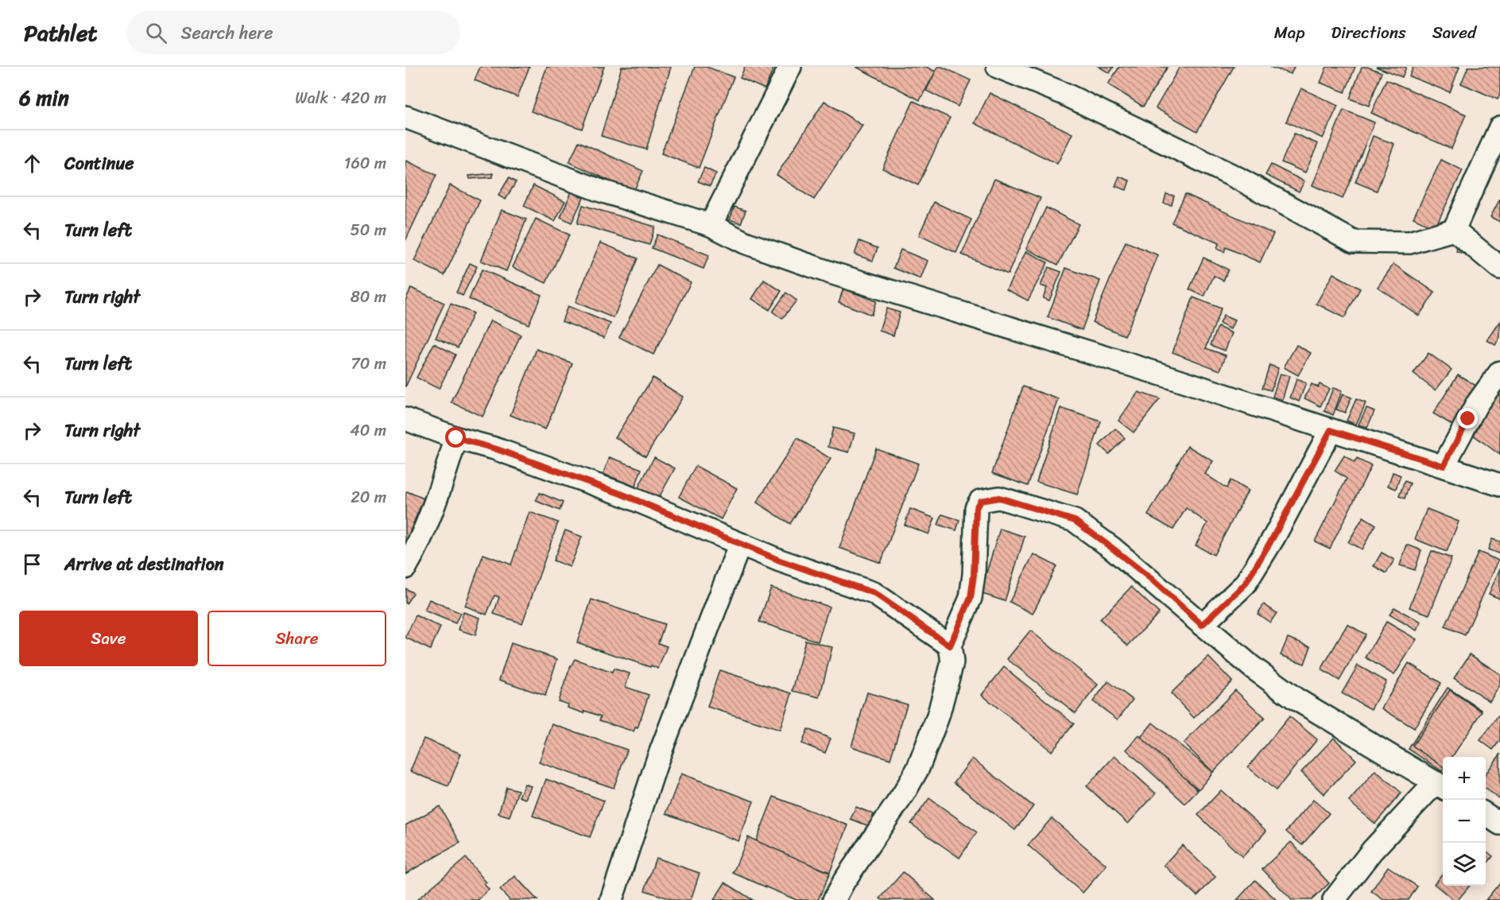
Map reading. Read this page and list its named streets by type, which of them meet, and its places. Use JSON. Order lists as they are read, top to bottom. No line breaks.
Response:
{"page":{"header":"Pathlet","search":"Search here","nav":["Map","Directions","Saved"],"heading":["6 min","Walk · 420 m"],"list":[["Continue","160 m"],["Turn left","50 m"],["Turn right","80 m"],["Turn left","70 m"],["Turn right","40 m"],["Turn left","20 m"],"Arrive at destination"],"buttons":["Save","Share"],"map_buttons":["+","−"]}}
